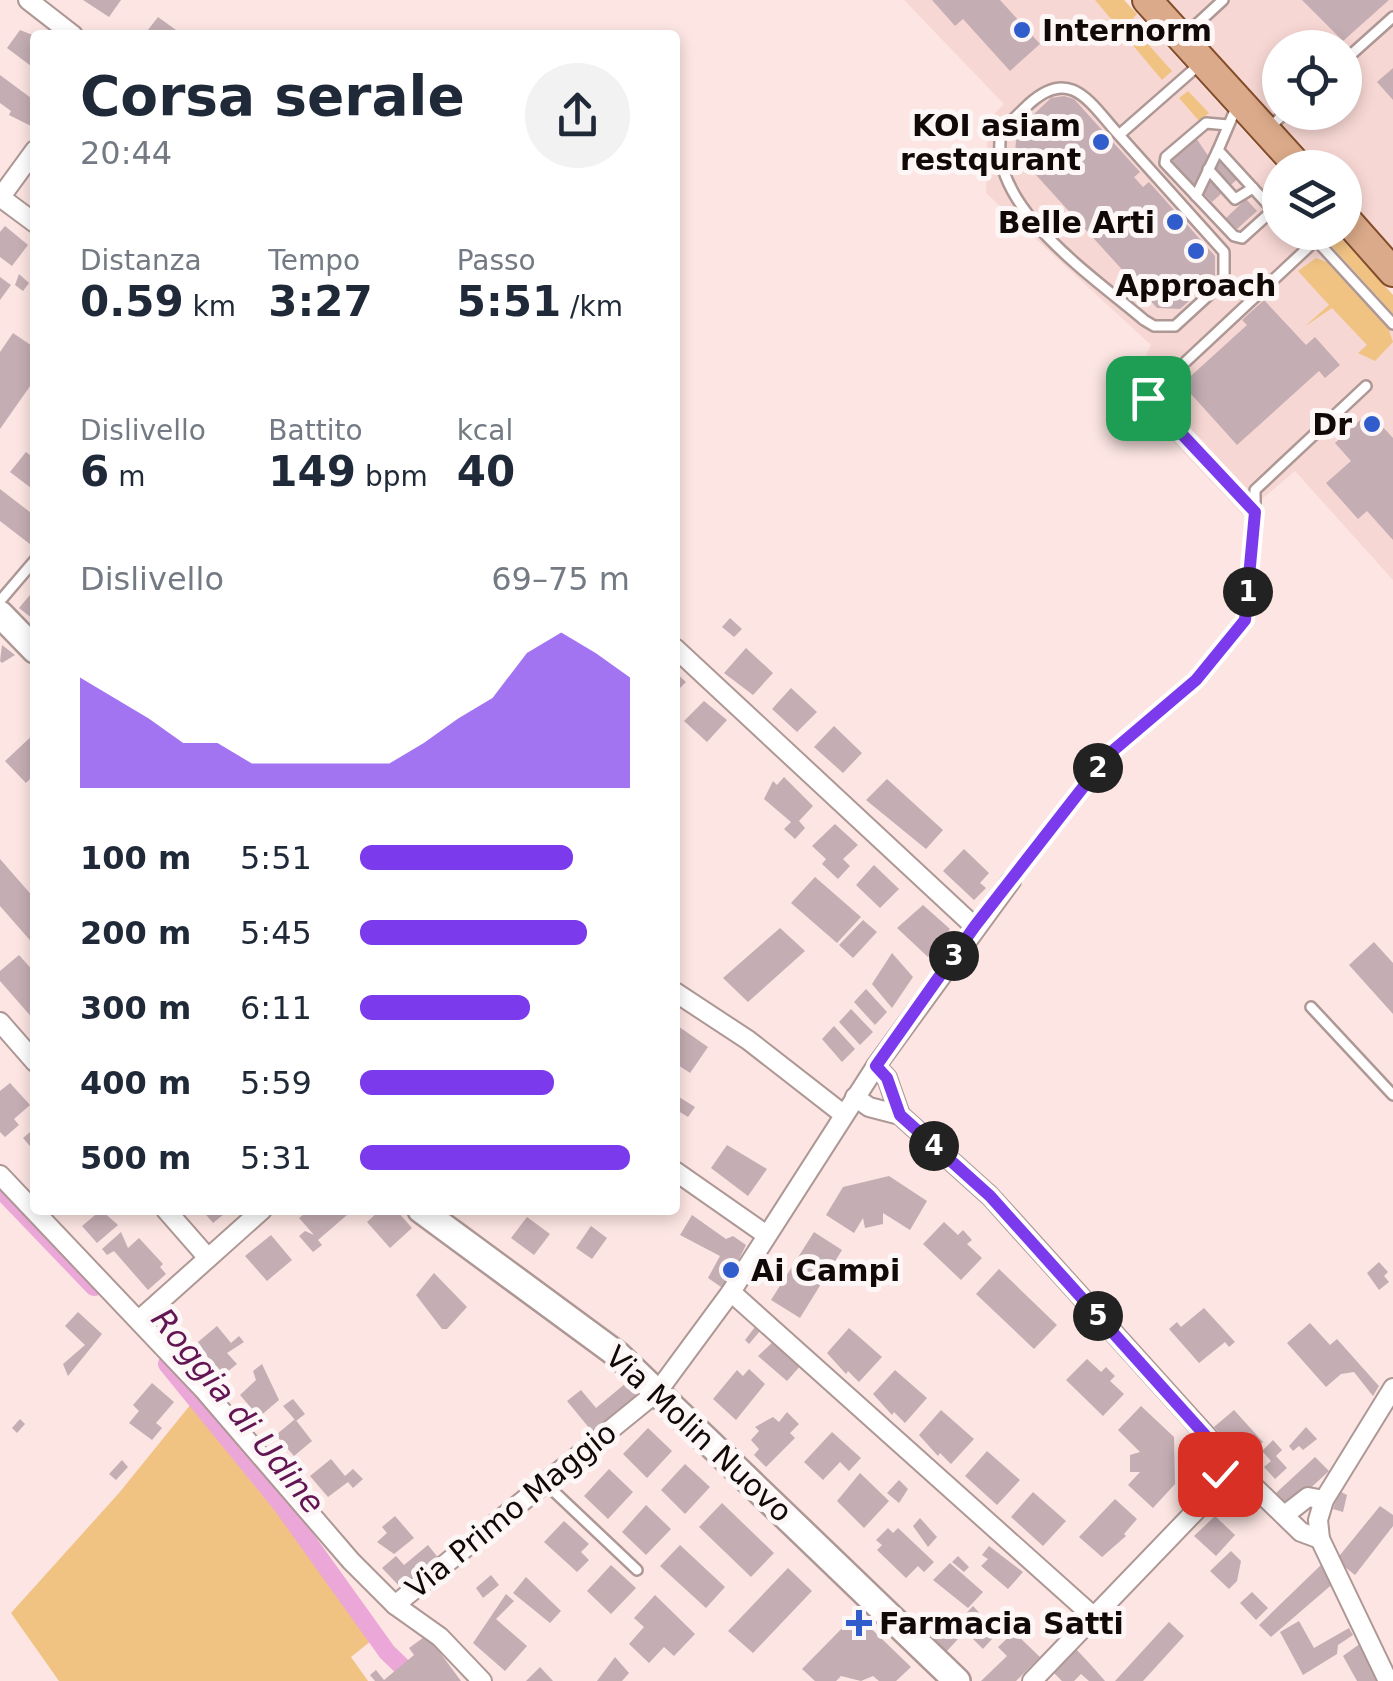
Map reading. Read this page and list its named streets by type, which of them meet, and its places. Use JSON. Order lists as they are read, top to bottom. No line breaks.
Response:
{"streets":{"main road":["Via Molin Nuovo"],"street":["Via Primo Maggio"]},"crossings":[["Via Molin Nuovo","Via Primo Maggio"]],"water":["Roggia di Udine"],"places":{"other":["Internorm","KOI asiam restqurant","Belle Arti","Approach","Dr","Ai Campi"],"health":["Farmacia Satti"]},"page":{"heading":["Corsa serale","20:44"],"stats":[["Distanza","0.59 km"],["Tempo","3:27"],["Passo","5:51 /km"],["Dislivello","6 m"],["Battito","149 bpm"],["kcal","40"]],"chart":["Dislivello","69–75 m"],"pins":["1","2","3","4","5"],"list":[{"name":"100 m","note":"5:51"},{"name":"200 m","note":"5:45"},{"name":"300 m","note":"6:11"},{"name":"400 m","note":"5:59"},{"name":"500 m","note":"5:31"}]}}
